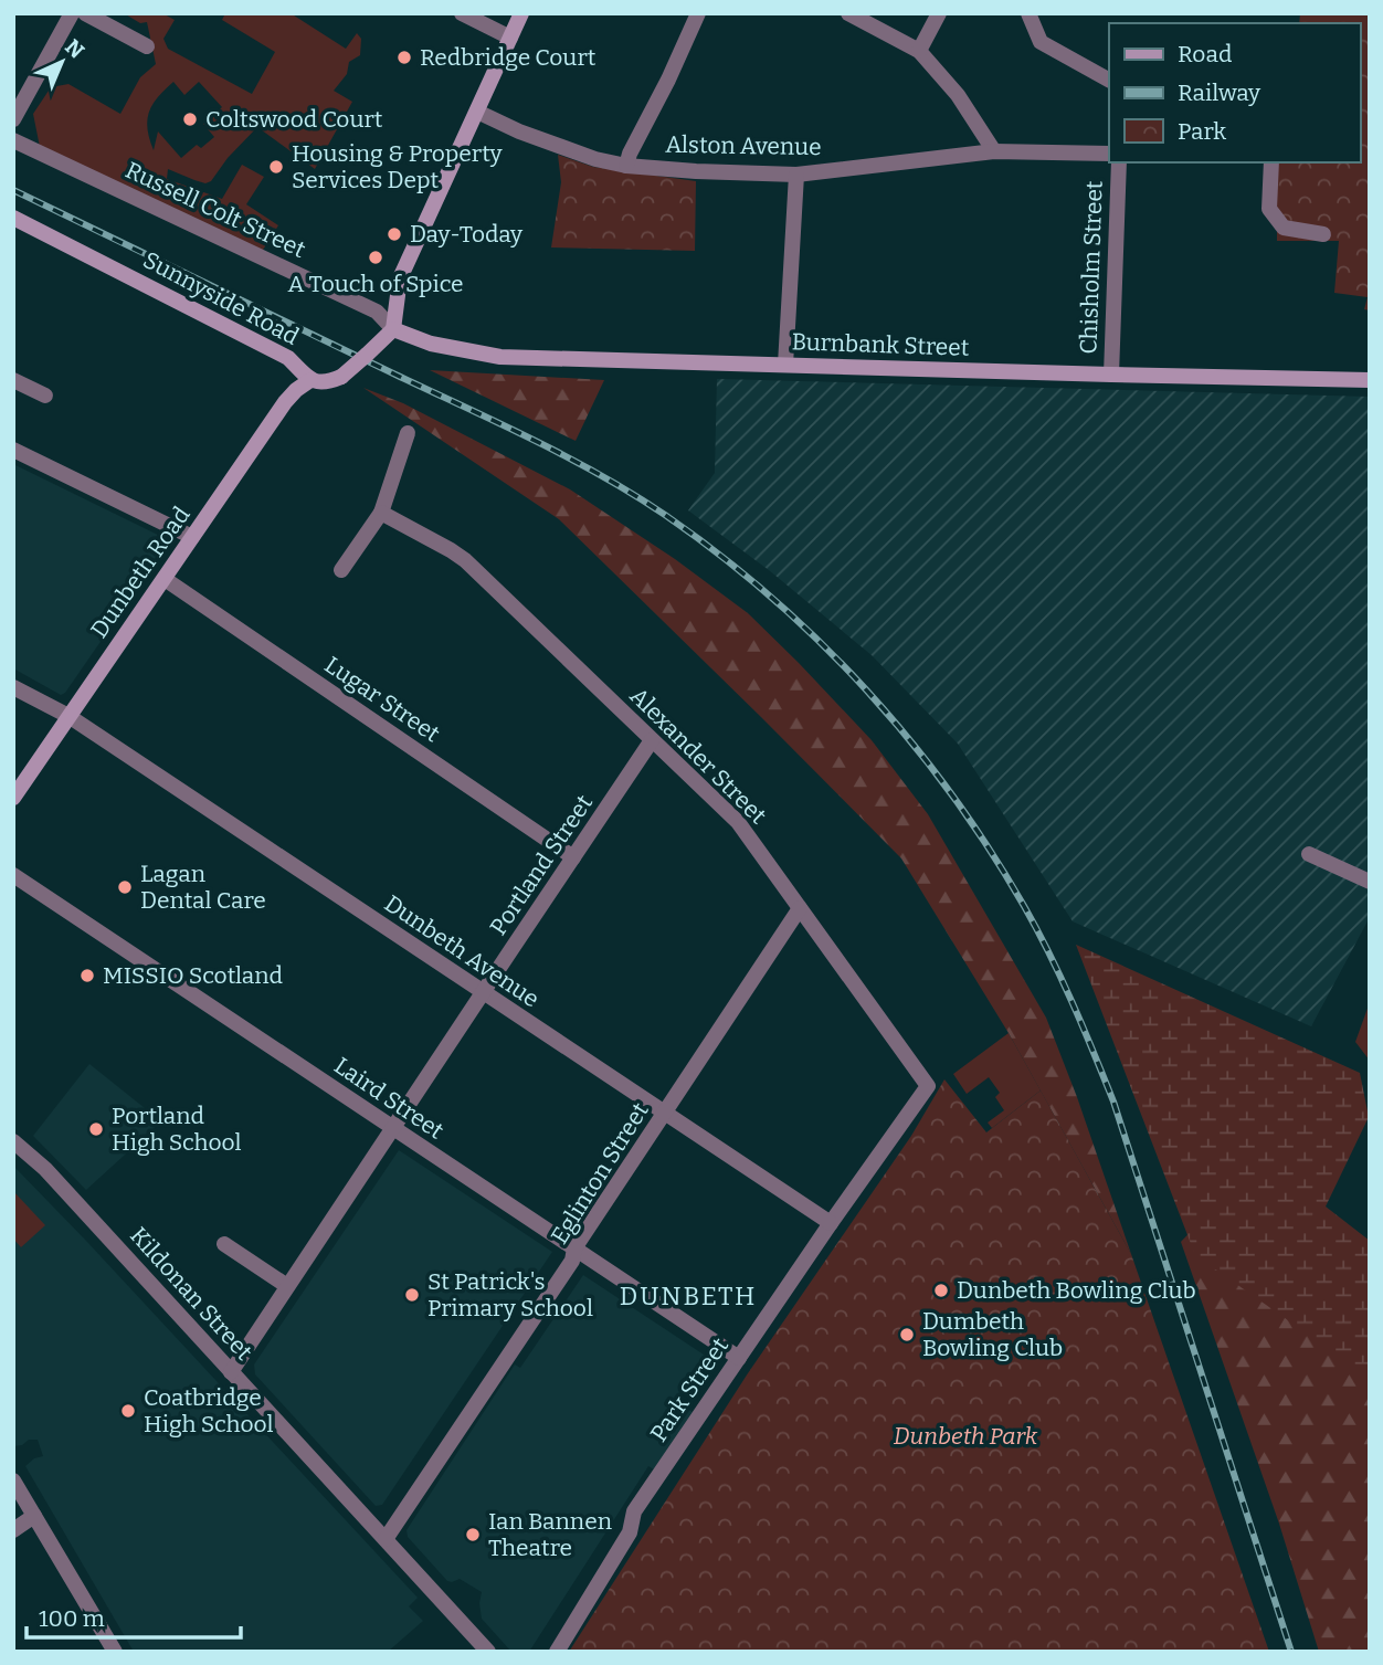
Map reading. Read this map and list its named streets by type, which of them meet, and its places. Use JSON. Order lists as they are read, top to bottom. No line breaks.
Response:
{"streets":{"main road":["Sunnyside Road","Burnbank Street","Dunbeth Road"],"street":["Alston Avenue","Russell Colt Street","Chisholm Street","Lugar Street","Alexander Street","Portland Street","Dunbeth Avenue","Laird Street","Eglinton Street","Kildonan Street","Park Street"]},"crossings":[["Russell Colt Street","Burnbank Street"],["Chisholm Street","Burnbank Street"],["Sunnyside Road","Dunbeth Road"],["Dunbeth Road","Lugar Street"],["Dunbeth Road","Dunbeth Avenue"],["Lugar Street","Portland Street"],["Alexander Street","Portland Street"],["Alexander Street","Eglinton Street"],["Alexander Street","Park Street"],["Portland Street","Dunbeth Avenue"],["Portland Street","Laird Street"],["Portland Street","Kildonan Street"],["Dunbeth Avenue","Eglinton Street"],["Dunbeth Avenue","Park Street"],["Laird Street","Eglinton Street"],["Laird Street","Park Street"],["Eglinton Street","Kildonan Street"]],"districts":["DUNBETH"],"parks":["Dunbeth Park"],"places":["Redbridge Court","Coltswood Court","Housing & Property Services Dept","Day-Today","A Touch of Spice","Lagan Dental Care","MISSIO Scotland","Portland High School","Dunbeth Bowling Club","St Patrick's Primary School","Dumbeth Bowling Club","Coatbridge High School","Ian Bannen Theatre"],"legend":["Road","Railway","Park"],"scale_bar":"100 m","north":"top right"}
